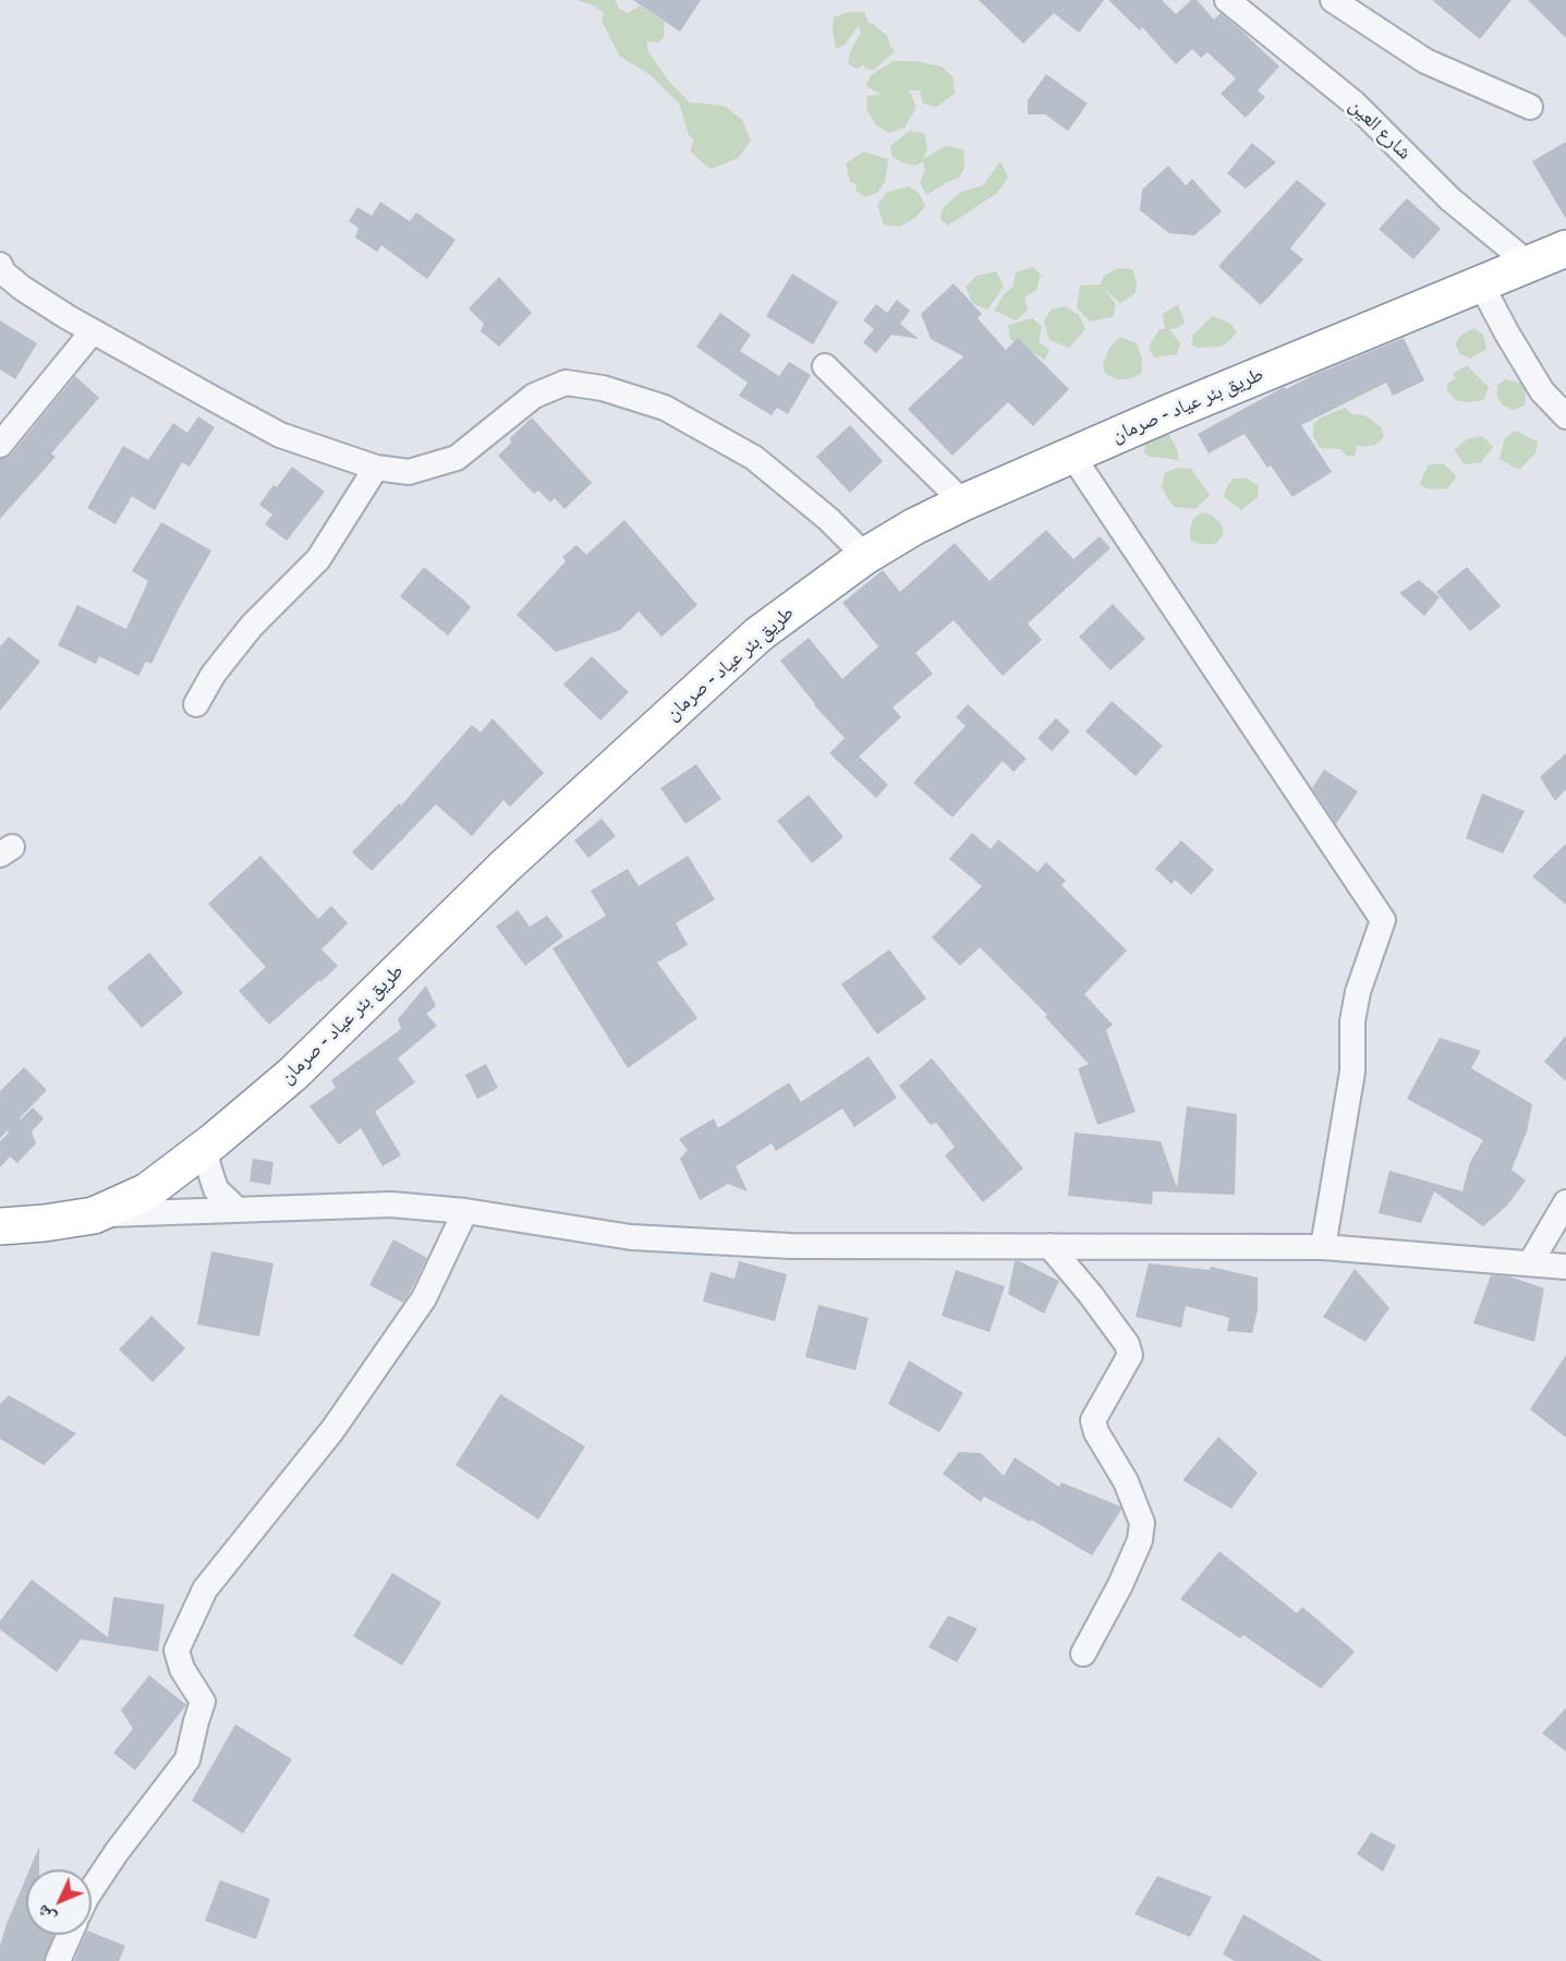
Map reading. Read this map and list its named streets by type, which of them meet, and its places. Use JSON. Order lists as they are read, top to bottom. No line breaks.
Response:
{"streets":{"highway":["طريق بئر عياد - صرمان"],"street":["شارع العين"]},"crossings":[["شارع العين","طريق بئر عياد - صرمان"]],"north":"bottom left"}
